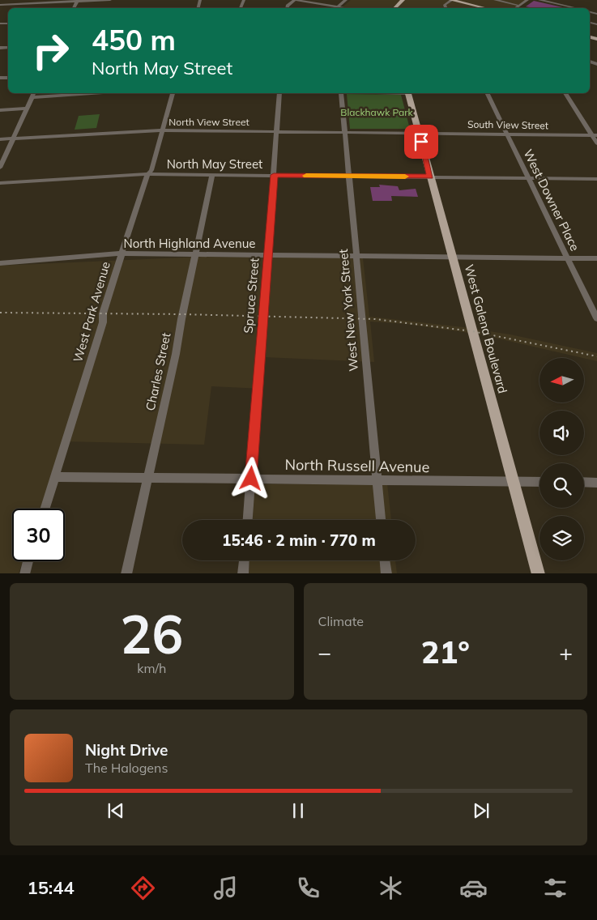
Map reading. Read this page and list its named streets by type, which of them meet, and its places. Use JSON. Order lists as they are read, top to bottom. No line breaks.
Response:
{"streets":{"main road":["West Galena Boulevard"],"street":["North View Street","South View Street","North May Street","West Downer Place","North Highland Avenue","Spruce Street","West New York Street","West Park Avenue","Charles Street","North Russell Avenue"]},"crossings":[["North View Street","South View Street"],["North View Street","Spruce Street"],["North View Street","West New York Street"],["North View Street","West Park Avenue"],["North View Street","West Galena Boulevard"],["South View Street","West Downer Place"],["South View Street","West Galena Boulevard"],["North May Street","Spruce Street"],["North May Street","West New York Street"],["North May Street","West Park Avenue"],["North May Street","West Galena Boulevard"],["North May Street","Charles Street"],["West Downer Place","North Highland Avenue"],["North Highland Avenue","Spruce Street"],["North Highland Avenue","West New York Street"],["North Highland Avenue","West Park Avenue"],["North Highland Avenue","West Galena Boulevard"],["North Highland Avenue","Charles Street"],["Spruce Street","North Russell Avenue"],["West New York Street","North Russell Avenue"],["West Park Avenue","North Russell Avenue"],["West Galena Boulevard","North Russell Avenue"],["Charles Street","North Russell Avenue"]],"parks":["Blackhawk Park"],"north":"left","page":{"turn":["450 m","North May Street"],"limit":"30","trip":"15:46 · 2 min · 770 m","tile":[["26","km/h"],"Climate"],"heat":["−","21°","+"],"song":["Night Drive","The Halogens"],"tabs":"15:44"}}
